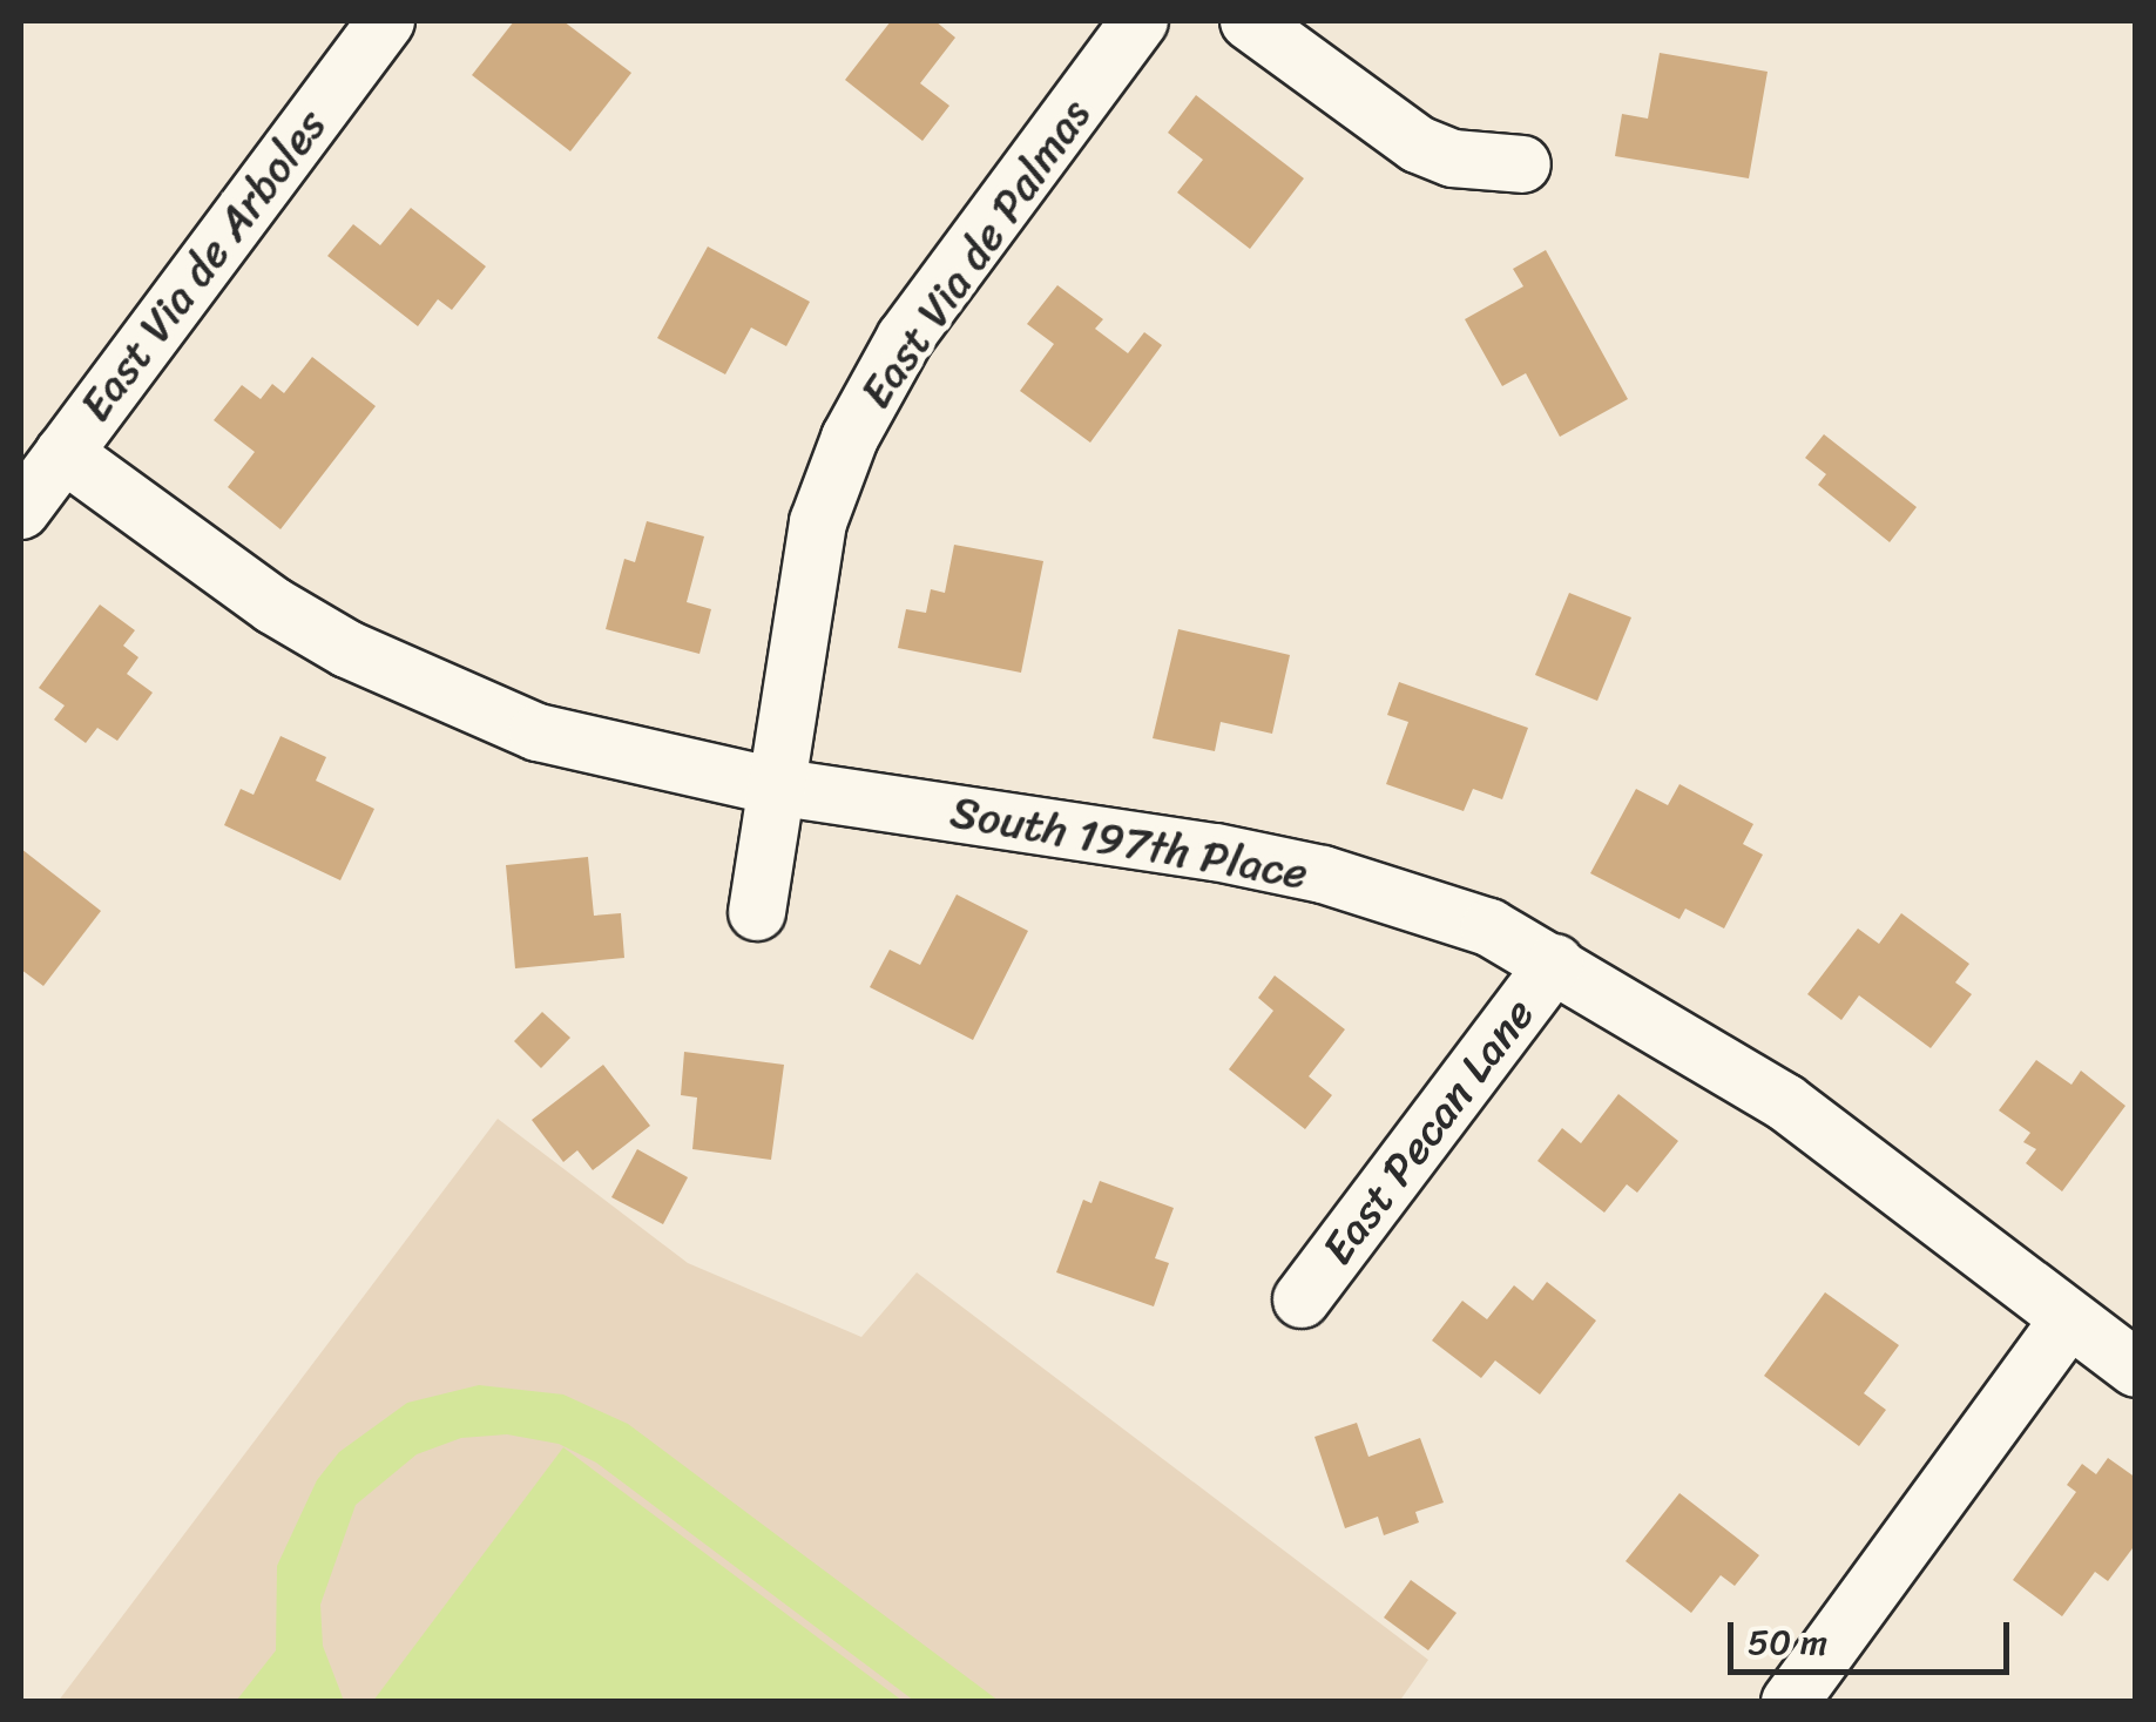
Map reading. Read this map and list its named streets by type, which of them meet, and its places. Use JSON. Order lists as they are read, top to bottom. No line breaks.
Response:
{"streets":{"street":["East Via de Palmas","East Via de Arboles","South 197th Place","East Pecan Lane"]},"crossings":[["East Via de Palmas","South 197th Place"],["East Via de Arboles","South 197th Place"],["South 197th Place","East Pecan Lane"]],"scale_bar":"50 m"}
